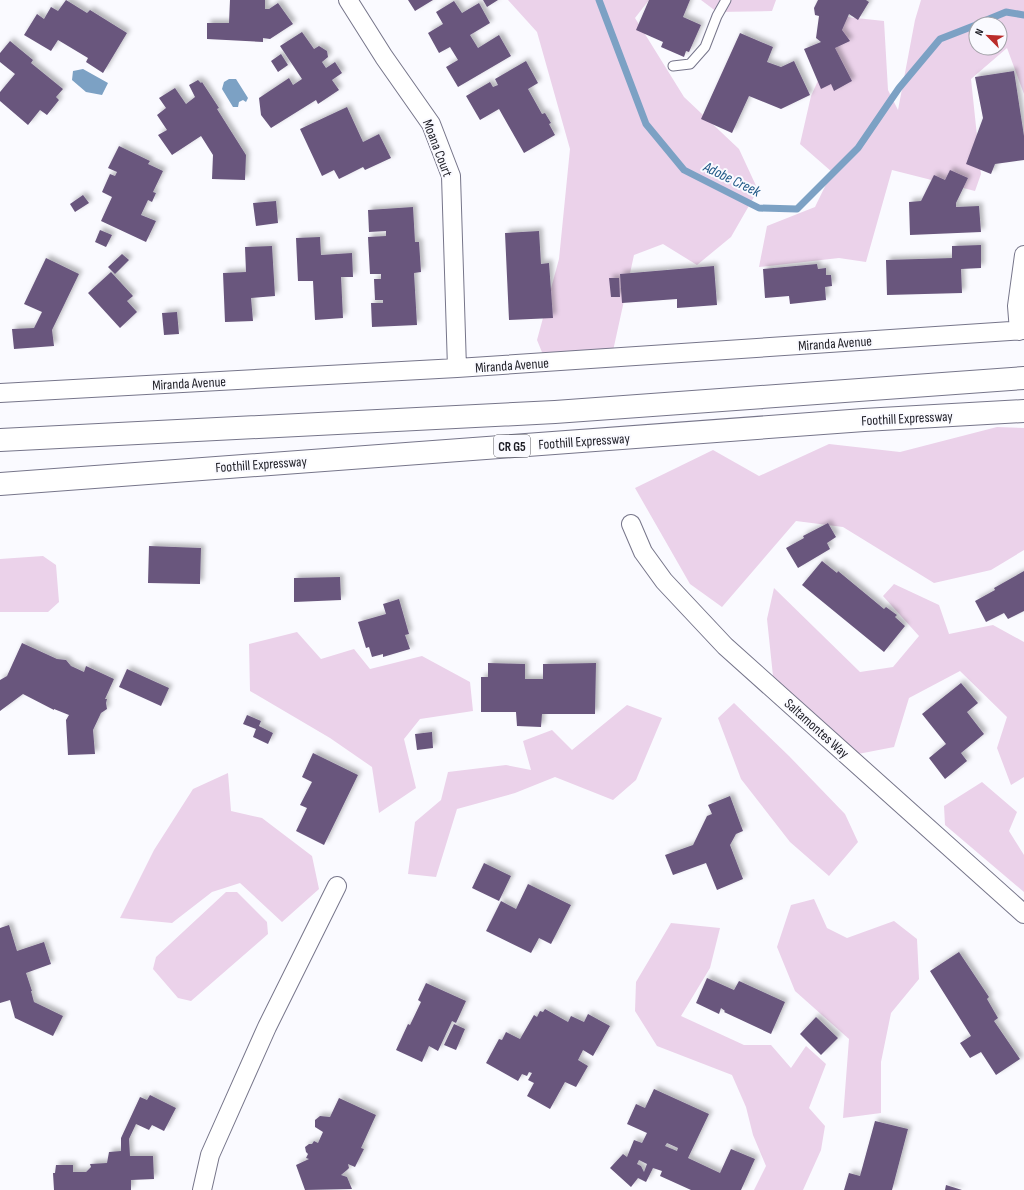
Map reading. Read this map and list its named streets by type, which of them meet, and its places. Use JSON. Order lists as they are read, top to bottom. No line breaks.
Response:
{"streets":{"highway":["Foothill Expressway","CR G5"],"street":["Moana Court","Miranda Avenue","Saltamontes Way"]},"crossings":[["Moana Court","Miranda Avenue"]],"water":["Adobe Creek"],"north":"top left"}
